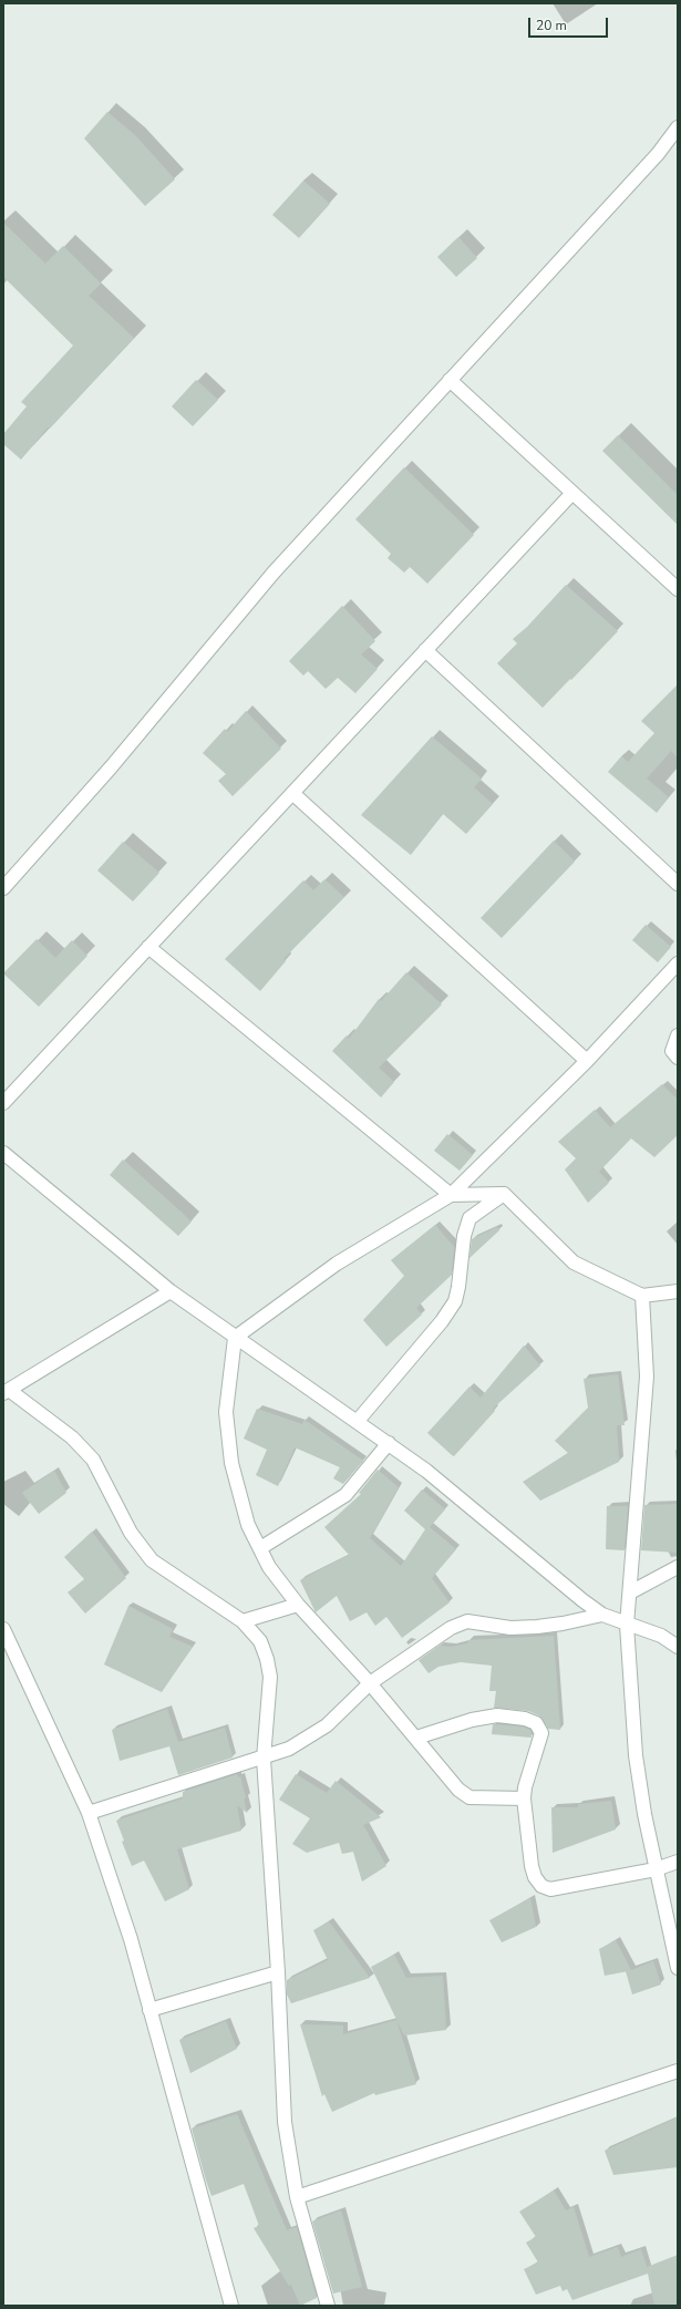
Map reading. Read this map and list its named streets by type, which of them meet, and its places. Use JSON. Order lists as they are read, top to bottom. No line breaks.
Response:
{"scale_bar":"20 m"}
